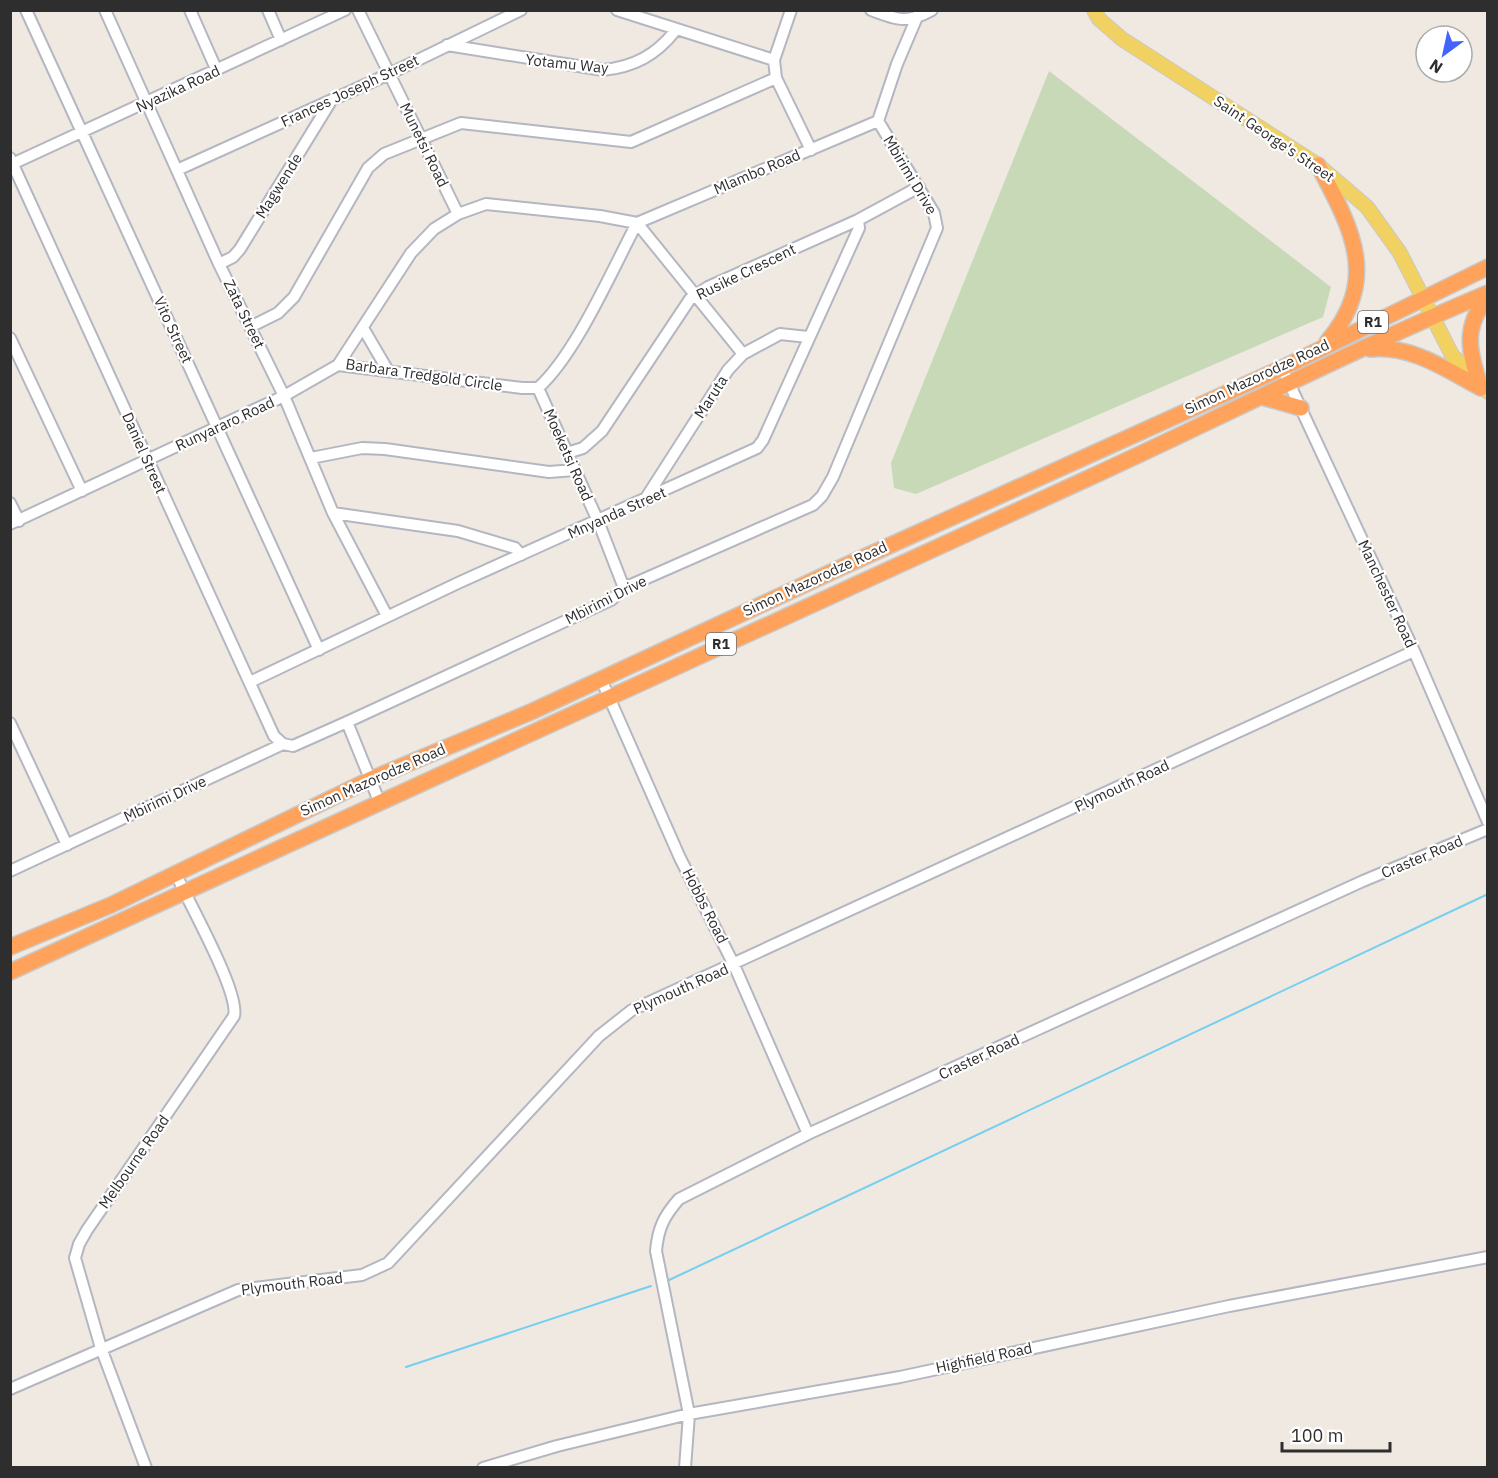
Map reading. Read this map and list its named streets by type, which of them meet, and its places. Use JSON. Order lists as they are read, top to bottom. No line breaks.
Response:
{"streets":{"highway":["R1","Simon Mazorodze Road"],"main road":["Saint George's Street"],"street":["Yotamu Way","Nyazika Road","Frances Joseph Street","Munetsi Road","Mlambo Road","Mbirimi Drive","Magwende","Rusike Crescent","Zata Street","Vito Street","Barbara Tredgold Circle","Maruta","Runyararo Road","Daniel Street","Moeketsi Road","Mnyanda Street","Manchester Road","Plymouth Road","Craster Road","Hobbs Road","Melbourne Road","Highfield Road"]},"crossings":[["Yotamu Way","Frances Joseph Street"],["Nyazika Road","Zata Street"],["Nyazika Road","Vito Street"],["Nyazika Road","Daniel Street"],["Frances Joseph Street","Munetsi Road"],["Frances Joseph Street","Magwende"],["Frances Joseph Street","Zata Street"],["Saint George's Street","Simon Mazorodze Road"],["Munetsi Road","Barbara Tredgold Circle"],["Mlambo Road","Mbirimi Drive"],["Mlambo Road","Barbara Tredgold Circle"],["Mbirimi Drive","Rusike Crescent"],["Mbirimi Drive","Daniel Street"],["Mbirimi Drive","Moeketsi Road"],["Magwende","Zata Street"],["Rusike Crescent","Moeketsi Road"],["Rusike Crescent","Mnyanda Street"],["Zata Street","Runyararo Road"],["Zata Street","Mnyanda Street"],["Vito Street","Runyararo Road"],["Vito Street","Mnyanda Street"],["Barbara Tredgold Circle","Runyararo Road"],["Barbara Tredgold Circle","Moeketsi Road"],["Simon Mazorodze Road","Manchester Road"],["Simon Mazorodze Road","Hobbs Road"],["Simon Mazorodze Road","Melbourne Road"],["Maruta","Mnyanda Street"],["Runyararo Road","Daniel Street"],["Daniel Street","Mnyanda Street"],["Moeketsi Road","Mnyanda Street"],["Manchester Road","Plymouth Road"],["Plymouth Road","Hobbs Road"],["Plymouth Road","Melbourne Road"],["Craster Road","Hobbs Road"],["Craster Road","Highfield Road"]],"scale_bar":"100 m","north":"bottom left"}
